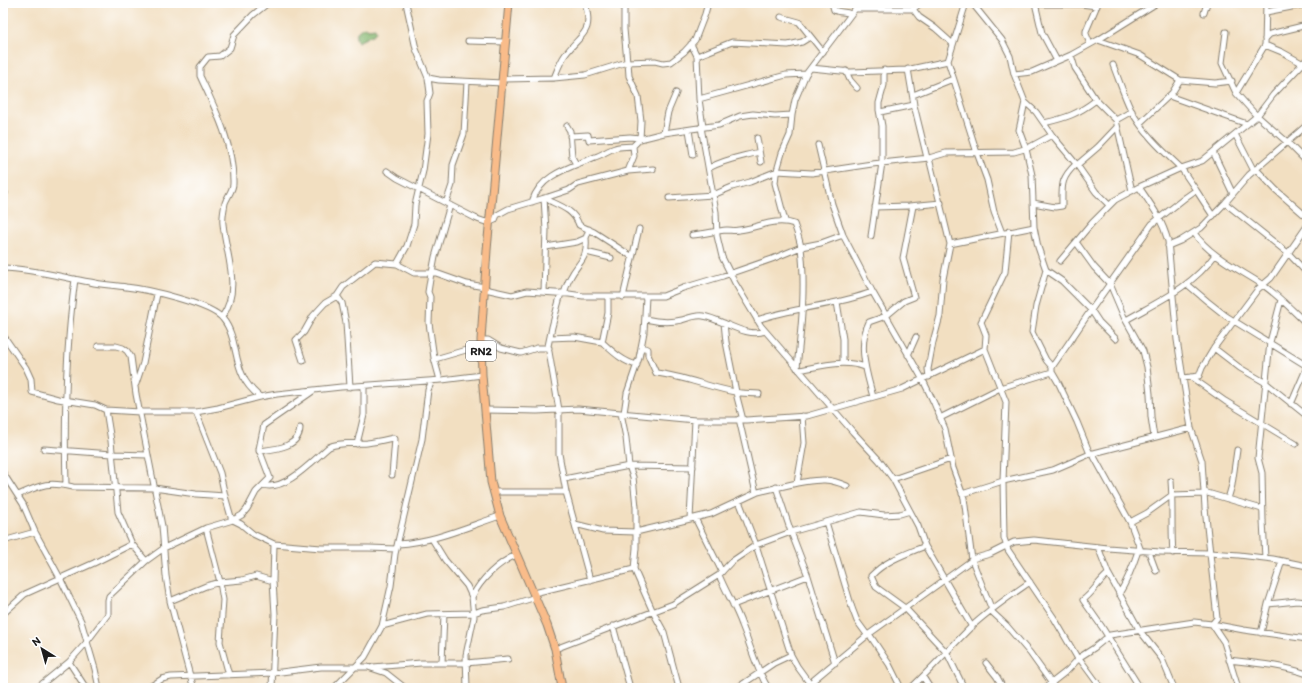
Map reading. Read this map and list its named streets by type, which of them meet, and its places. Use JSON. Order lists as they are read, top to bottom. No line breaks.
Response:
{"streets":{"highway":["RN2"]},"north":"top left"}
